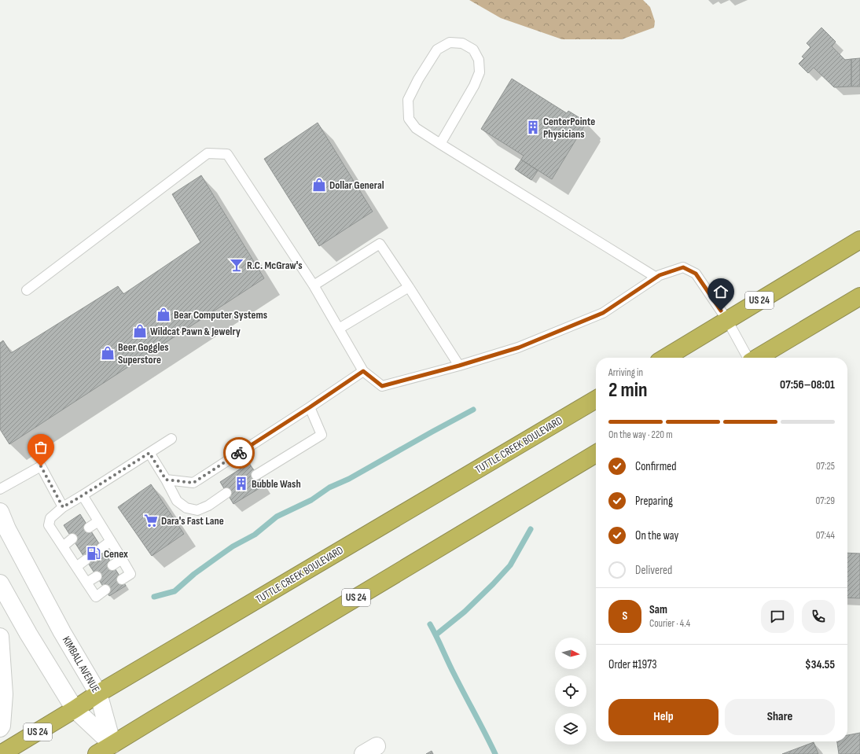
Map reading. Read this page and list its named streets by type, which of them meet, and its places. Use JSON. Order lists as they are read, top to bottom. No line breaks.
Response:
{"streets":{"highway":["US 24","TUTTLE CREEK BOULEVARD"],"main road":["KIMBALL AVENUE"]},"crossings":[["US 24","KIMBALL AVENUE"],["TUTTLE CREEK BOULEVARD","KIMBALL AVENUE"]],"places":{"building":["CenterPointe Physicians","Bubble Wash"],"shop":["Dollar General","Bear Computer Systems","Wildcat Pawn & Jewelry","Beer Goggles Superstore"],"bar":["R.C. McGraw's"],"supermarket":["Dara's Fast Lane"],"fuel station":["Cenex"]},"north":"right","page":{"heading":["2 min","Arriving in","07:56–08:01"],"panel":["Sam","Courier · 4.4","Order #1973","$34.55"],"bar":"On the way · 220 m","list":[["Confirmed","07:25"],["Preparing","07:29"],["On the way","07:44"],"Delivered"],"round":"S","buttons":["Help","Share"]}}
